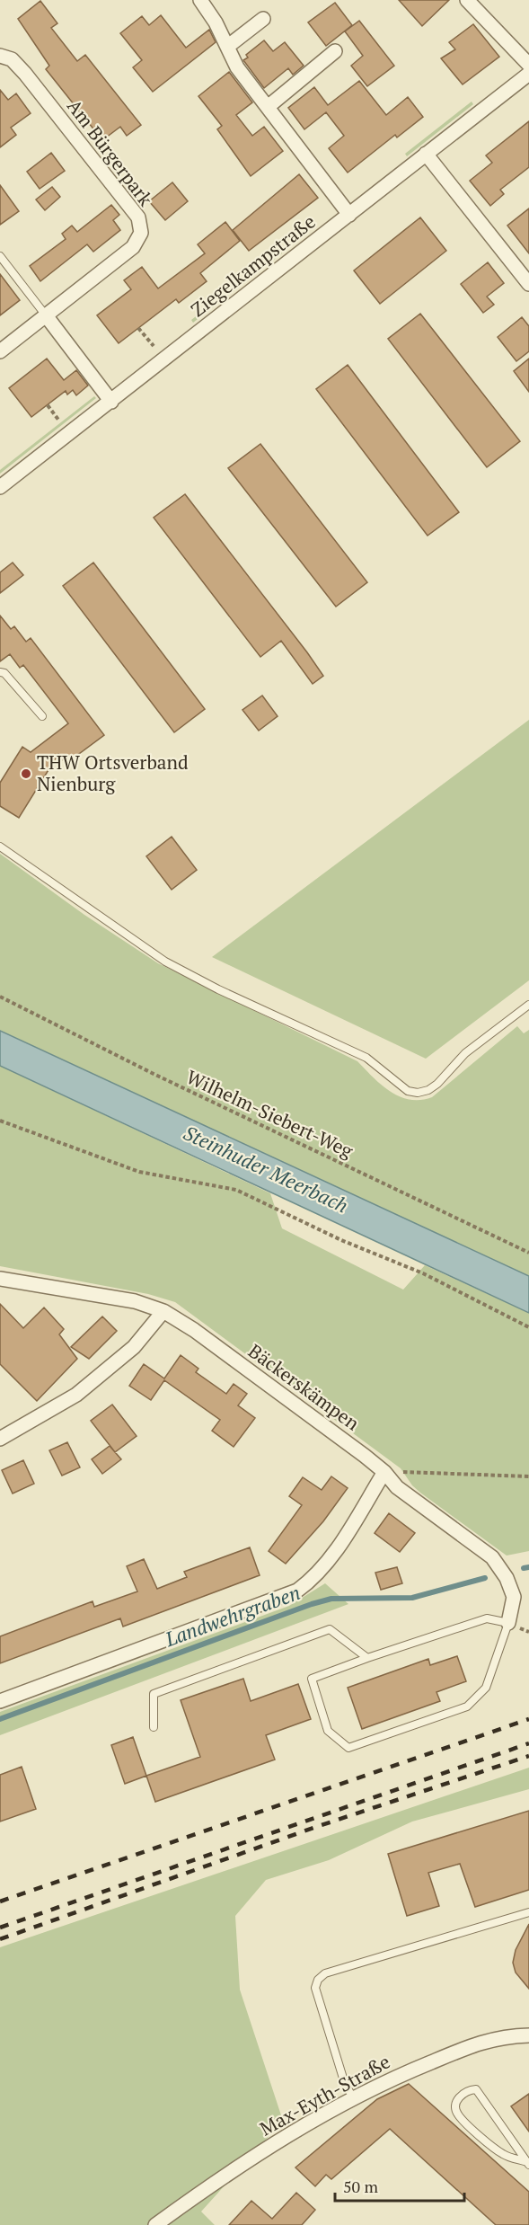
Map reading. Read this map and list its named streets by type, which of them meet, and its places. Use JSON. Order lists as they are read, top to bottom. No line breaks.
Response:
{"streets":{"street":["Am Bürgerpark","Ziegelkampstraße","Bäckerskämpen","Max-Eyth-Straße"],"path":["Wilhelm-Siebert-Weg"]},"water":["Steinhuder Meerbach","Landwehrgraben"],"places":["THW Ortsverband Nienburg"],"scale_bar":"50 m"}
